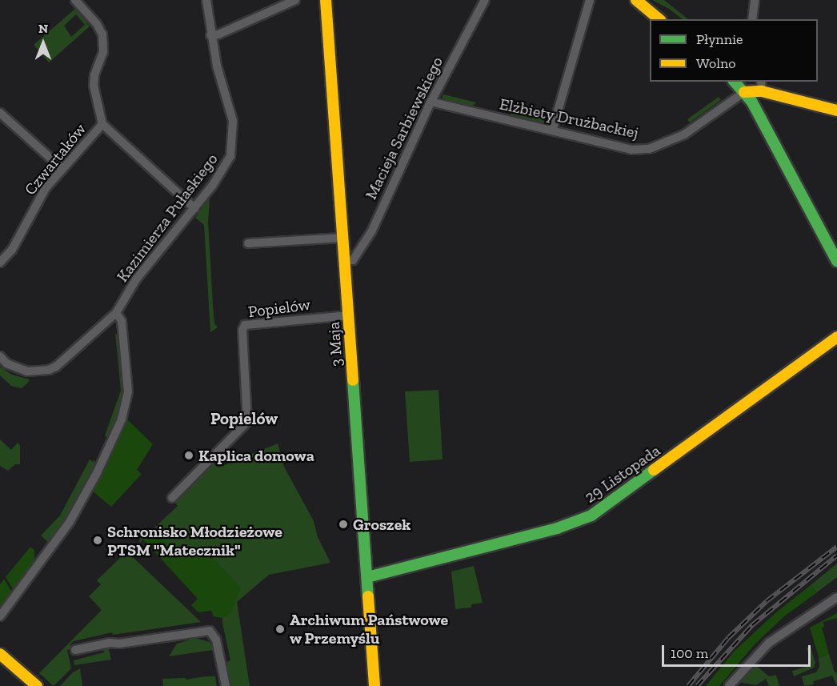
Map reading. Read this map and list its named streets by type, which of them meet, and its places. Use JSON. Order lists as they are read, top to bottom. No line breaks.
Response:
{"streets":{"main road":["3 Maja","29 Listopada"],"street":["Elżbiety Drużbackiej","Macieja Sarbiewskiego","Czwartaków","Kazimierza Pułaskiego","Popielów"]},"crossings":[["Elżbiety Drużbackiej","Macieja Sarbiewskiego"],["Macieja Sarbiewskiego","3 Maja"],["Popielów","3 Maja"],["3 Maja","29 Listopada"]],"districts":["Popielów"],"places":["Kaplica domowa","Groszek","Schronisko Młodzieżowe PTSM \"Matecznik\"","Archiwum Państwowe w Przemyślu"],"legend":["Płynnie","Wolno"],"scale_bar":"100 m","north":"top"}
